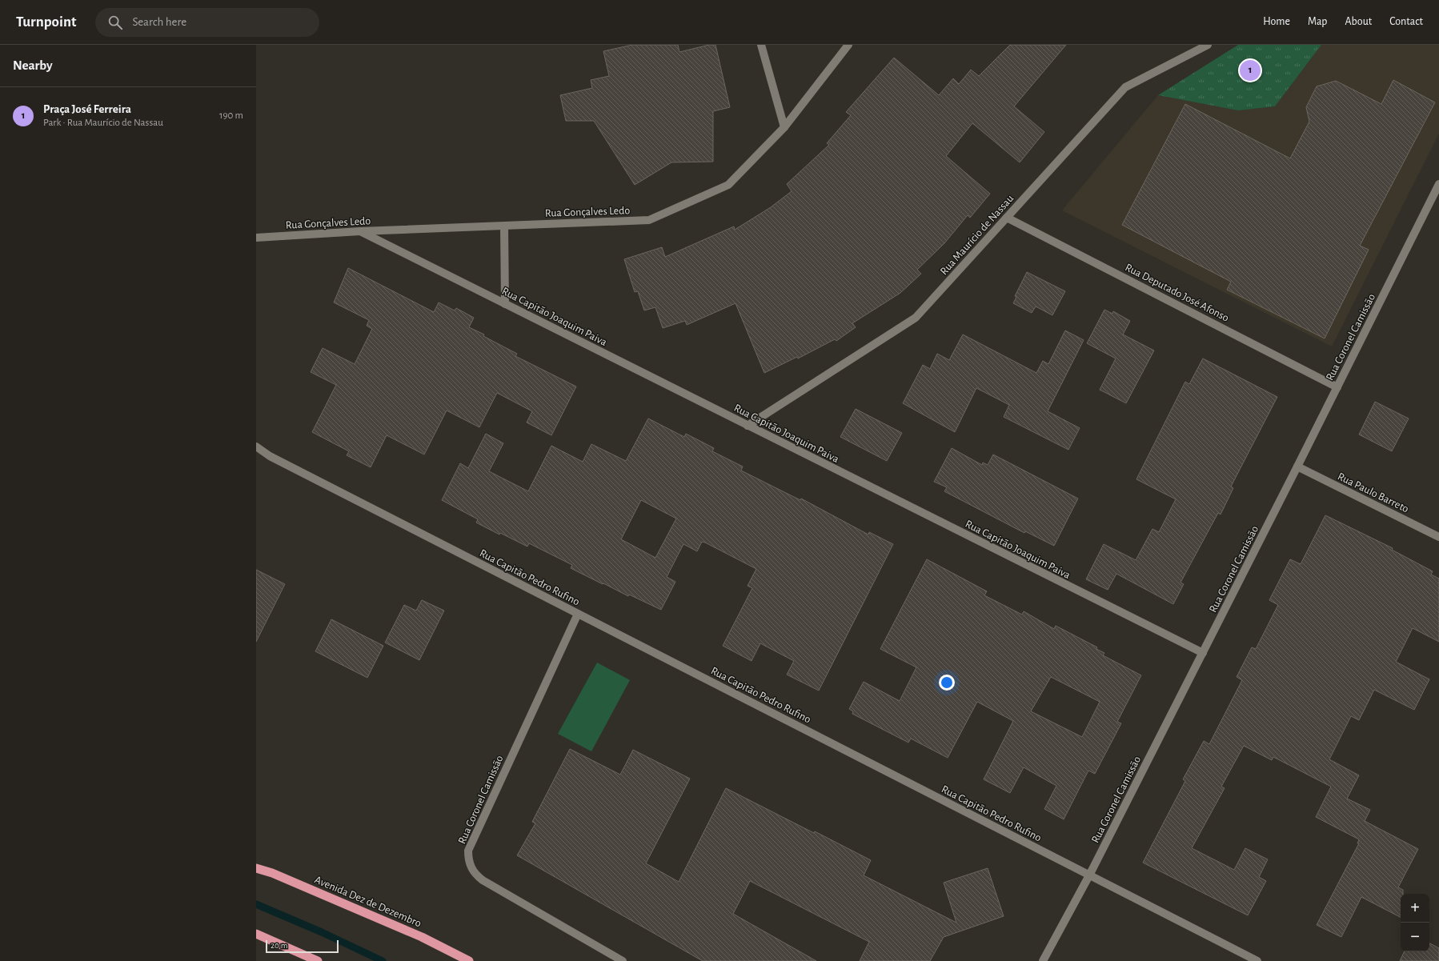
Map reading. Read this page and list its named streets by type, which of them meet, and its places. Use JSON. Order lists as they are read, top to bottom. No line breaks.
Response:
{"streets":{"highway":["Avenida Dez de Dezembro"],"street":["Rua Gonçalves Ledo","Rua Maurício de Nassau","Rua Deputado José Afonso","Rua Capitão Joaquim Paiva","Rua Coronel Camissão","Rua Paulo Barreto","Rua Capitão Pedro Rufino"]},"crossings":[["Rua Gonçalves Ledo","Rua Capitão Joaquim Paiva"],["Rua Maurício de Nassau","Rua Deputado José Afonso"],["Rua Maurício de Nassau","Rua Capitão Joaquim Paiva"],["Rua Deputado José Afonso","Rua Coronel Camissão"],["Rua Capitão Joaquim Paiva","Rua Coronel Camissão"],["Rua Coronel Camissão","Rua Paulo Barreto"],["Rua Coronel Camissão","Rua Capitão Pedro Rufino"]],"scale_bar":"20 m","page":{"header":"Turnpoint","search":"Search here","nav":["Home","Map","About","Contact"],"heading":"Nearby","pins":"1","list":[{"mark":"1","name":"Praça José Ferreira","note":"Park · Rua Maurício de Nassau","value":"190 m"}],"map_buttons":["+","−"],"scale":"20 m"}}
